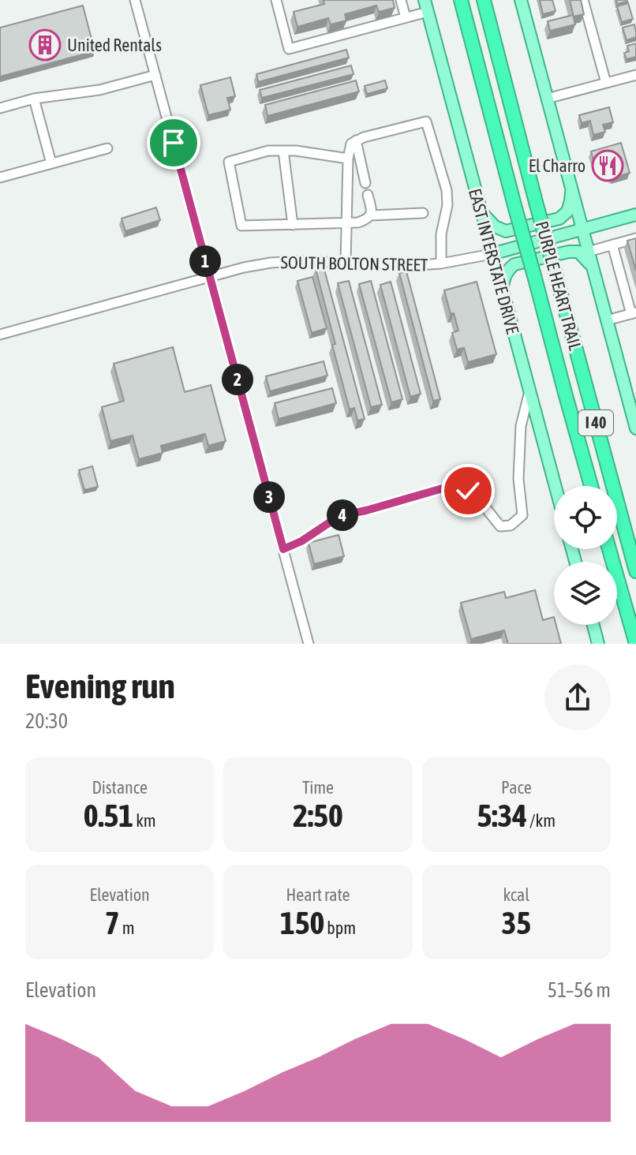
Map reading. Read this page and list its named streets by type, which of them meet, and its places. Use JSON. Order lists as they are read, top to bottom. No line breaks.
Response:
{"streets":{"highway":["PURPLE HEART TRAIL","I 40"],"main road":["EAST INTERSTATE DRIVE","SOUTH BOLTON STREET"]},"crossings":[["EAST INTERSTATE DRIVE","SOUTH BOLTON STREET"]],"places":{"building":["United Rentals"],"restaurant":["El Charro"]},"page":{"pins":["1","2","3","4"],"heading":["Evening run","20:30"],"stats":[["Distance","0.51 km"],["Time","2:50"],["Pace","5:34 /km"],["Elevation","7 m"],["Heart rate","150 bpm"],["kcal","35"]],"chart":["Elevation","51–56 m"]}}
